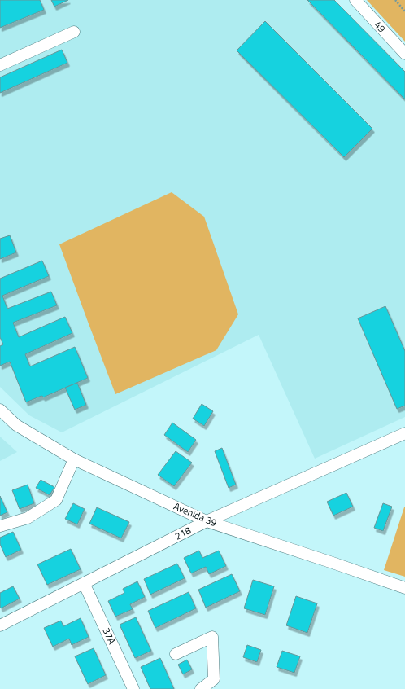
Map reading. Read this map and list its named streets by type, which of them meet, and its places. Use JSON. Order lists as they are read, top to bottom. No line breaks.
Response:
{"streets":{"street":["49","Avenida 39","218","37A"]},"crossings":[["Avenida 39","218"],["218","37A"]]}
